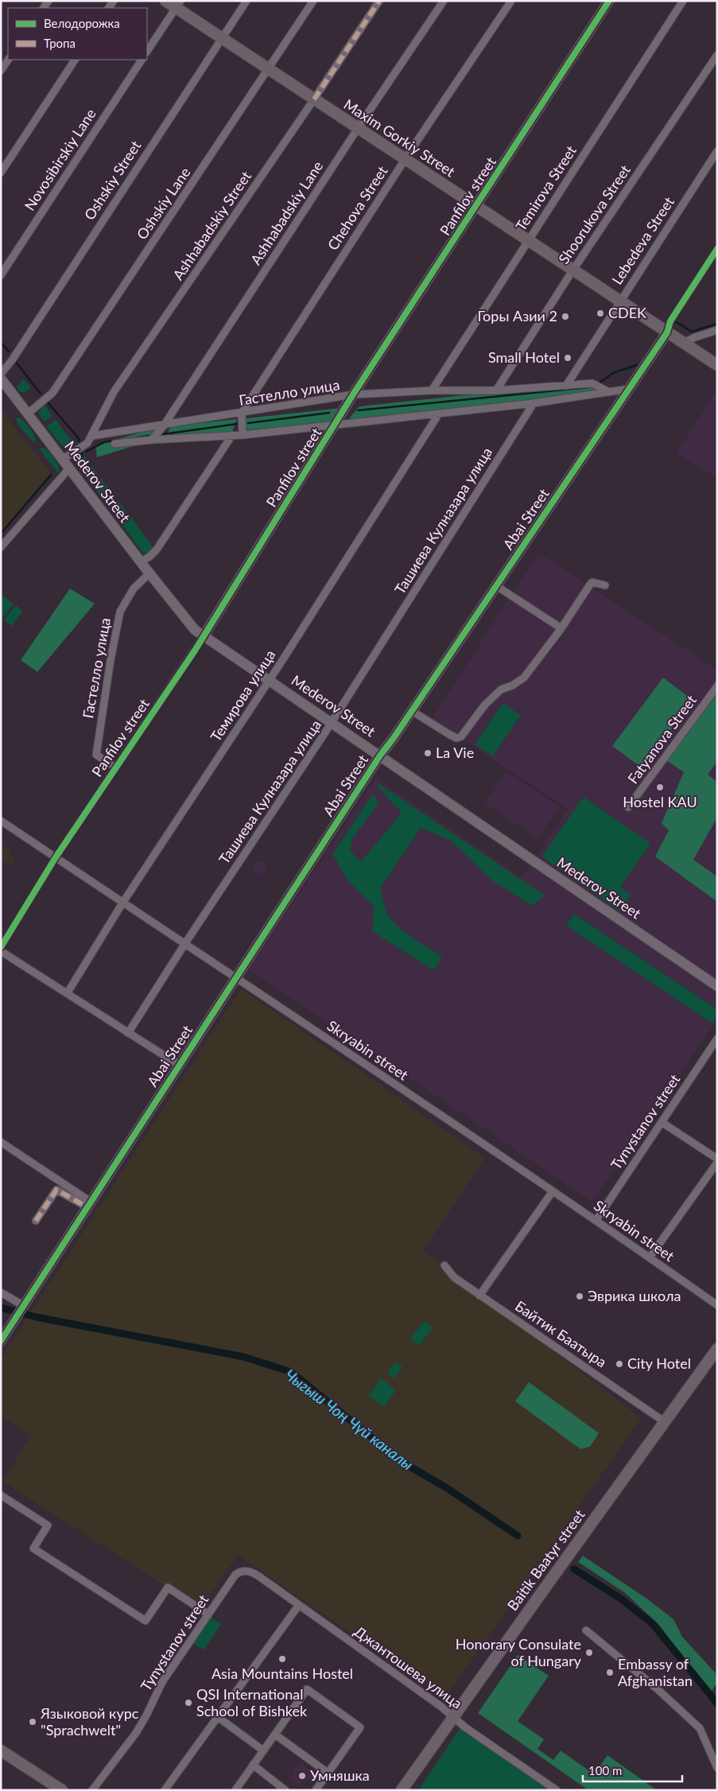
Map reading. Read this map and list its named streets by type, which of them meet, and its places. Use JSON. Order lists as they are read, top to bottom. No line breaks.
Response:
{"streets":{"main road":["Maxim Gorkiy Street","Baitik Baatyr street"],"street":["Novosibirskiy Lane","Oshskiy Street","Temirova Street","Panfilov street","Oshskiy Lane","Chehova Street","Ashhabadskiy Lane","Shoorukova Street","Ashhabadskiy Street","Lebedeva Street","Гастелло улица","Mederov Street","Abai Street","Ташиева Кулназара улица","Темирова улица","Fatyanova Street","Skryabin street","Tynystanov street","Байтик Баатыра","Джантошева улица"]},"crossings":[["Maxim Gorkiy Street","Oshskiy Street"],["Maxim Gorkiy Street","Temirova Street"],["Maxim Gorkiy Street","Panfilov street"],["Maxim Gorkiy Street","Oshskiy Lane"],["Maxim Gorkiy Street","Chehova Street"],["Maxim Gorkiy Street","Ashhabadskiy Lane"],["Maxim Gorkiy Street","Shoorukova Street"],["Maxim Gorkiy Street","Ashhabadskiy Street"],["Maxim Gorkiy Street","Lebedeva Street"],["Maxim Gorkiy Street","Abai Street"],["Temirova Street","Гастелло улица"],["Panfilov street","Гастелло улица"],["Panfilov street","Mederov Street"],["Panfilov street","Skryabin street"],["Oshskiy Lane","Mederov Street"],["Chehova Street","Гастелло улица"],["Ashhabadskiy Lane","Гастелло улица"],["Shoorukova Street","Гастелло улица"],["Ashhabadskiy Street","Гастелло улица"],["Ashhabadskiy Street","Mederov Street"],["Lebedeva Street","Гастелло улица"],["Гастелло улица","Mederov Street"],["Mederov Street","Abai Street"],["Mederov Street","Ташиева Кулназара улица"],["Mederov Street","Темирова улица"],["Abai Street","Skryabin street"],["Ташиева Кулназара улица","Skryabin street"],["Темирова улица","Skryabin street"],["Skryabin street","Tynystanov street"],["Tynystanov street","Джантошева улица"],["Байтик Баатыра","Baitik Baatyr street"],["Baitik Baatyr street","Джантошева улица"]],"water":["Чыгыш Чоң Чүй каналы"],"places":["CDEK","Горы Азии 2","Small Hotel","La Vie","Hostel KAU","Эврика школа","City Hotel","Honorary Consulate of Hungary","Asia Mountains Hostel","Embassy of Afghanistan","QSI International School of Bishkek","Языковой курс \"Sprachwelt\"","Умняшка"],"legend":["Велодорожка","Тропа"],"scale_bar":"100 m"}
